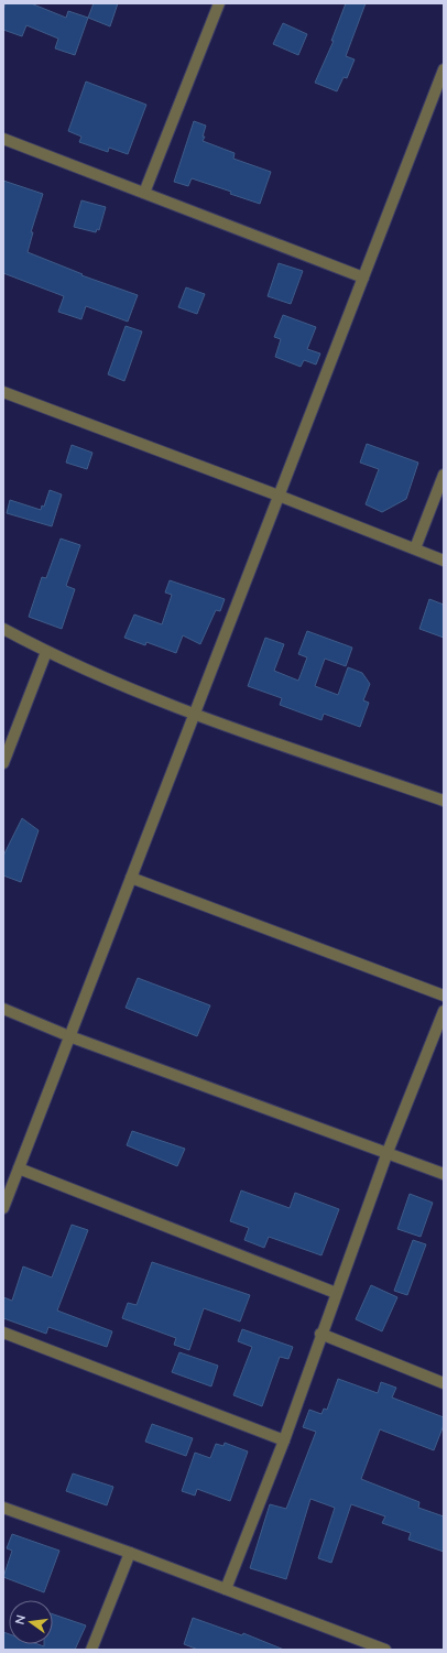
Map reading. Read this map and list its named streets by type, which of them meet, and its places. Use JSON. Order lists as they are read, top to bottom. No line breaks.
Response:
{"north":"left"}
